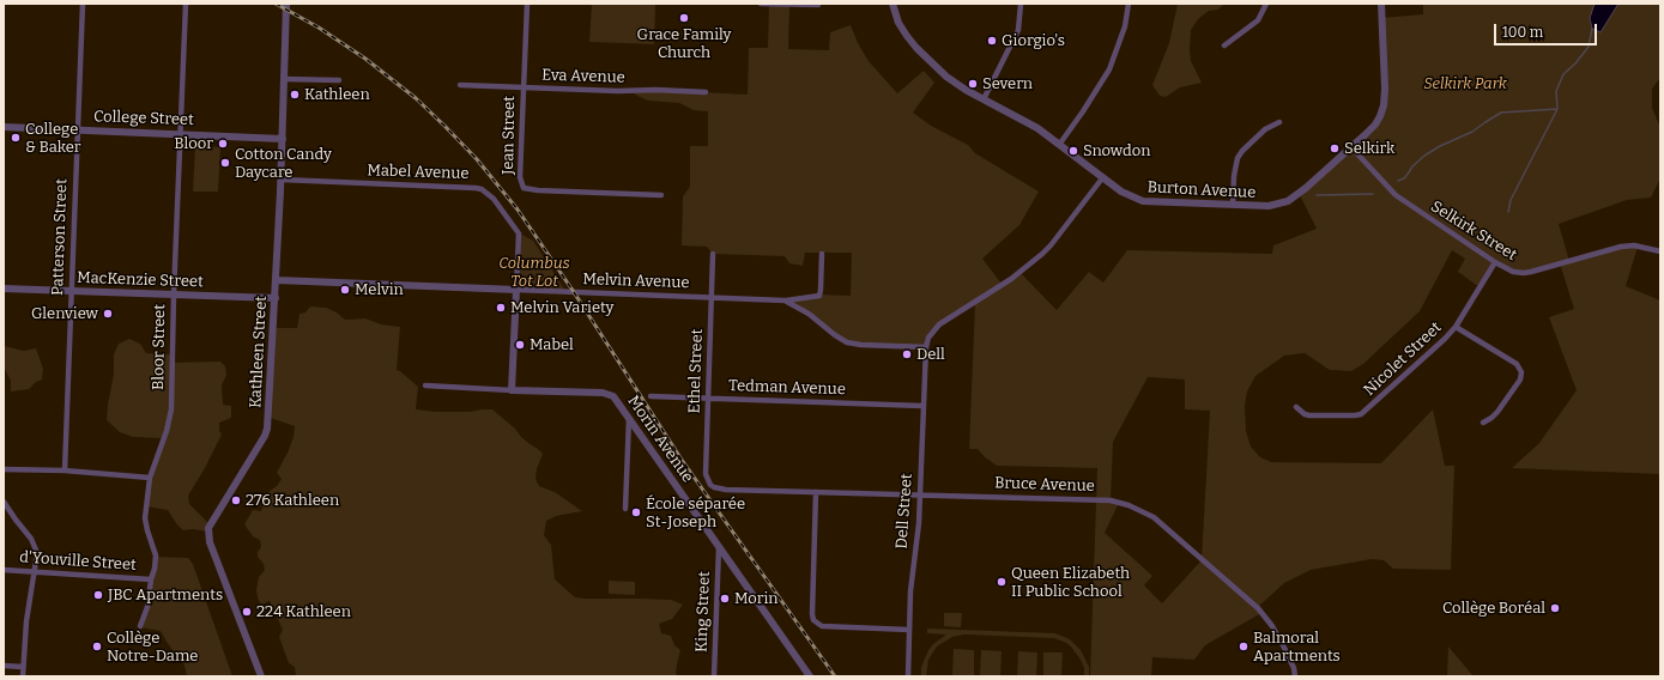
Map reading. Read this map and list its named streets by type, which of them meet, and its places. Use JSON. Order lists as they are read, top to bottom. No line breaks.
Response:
{"streets":{"street":["Eva Avenue","College Street","Jean Street","Mabel Avenue","Burton Avenue","Selkirk Street","Patterson Street","MacKenzie Street","Melvin Avenue","Bloor Street","Kathleen Street","Nicolet Street","Ethel Street","Tedman Avenue","Morin Avenue","Bruce Avenue","Dell Street","d'Youville Street","King Street"]},"crossings":[["Eva Avenue","Jean Street"],["College Street","Patterson Street"],["College Street","Bloor Street"],["College Street","Kathleen Street"],["Mabel Avenue","Melvin Avenue"],["Mabel Avenue","Kathleen Street"],["Mabel Avenue","Morin Avenue"],["Burton Avenue","Selkirk Street"],["Selkirk Street","Nicolet Street"],["Patterson Street","MacKenzie Street"],["MacKenzie Street","Bloor Street"],["MacKenzie Street","Kathleen Street"],["Melvin Avenue","Kathleen Street"],["Melvin Avenue","Ethel Street"],["Melvin Avenue","Dell Street"],["Bloor Street","d'Youville Street"],["Ethel Street","Tedman Avenue"],["Ethel Street","Bruce Avenue"],["Tedman Avenue","Dell Street"],["Morin Avenue","King Street"],["Bruce Avenue","Dell Street"]],"parks":["Selkirk Park","Columbus Tot Lot"],"places":["Grace Family Church","Giorgio's","Severn","Kathleen","College & Baker","Bloor","Selkirk","Snowdon","Cotton Candy Daycare","Melvin","Melvin Variety","Glenview","Mabel","Dell","276 Kathleen","École séparée St-Joseph","Queen Elizabeth II Public School","JBC Apartments","Morin","Collège Boréal","224 Kathleen","Collège Notre-Dame","Balmoral Apartments"],"scale_bar":"100 m"}
